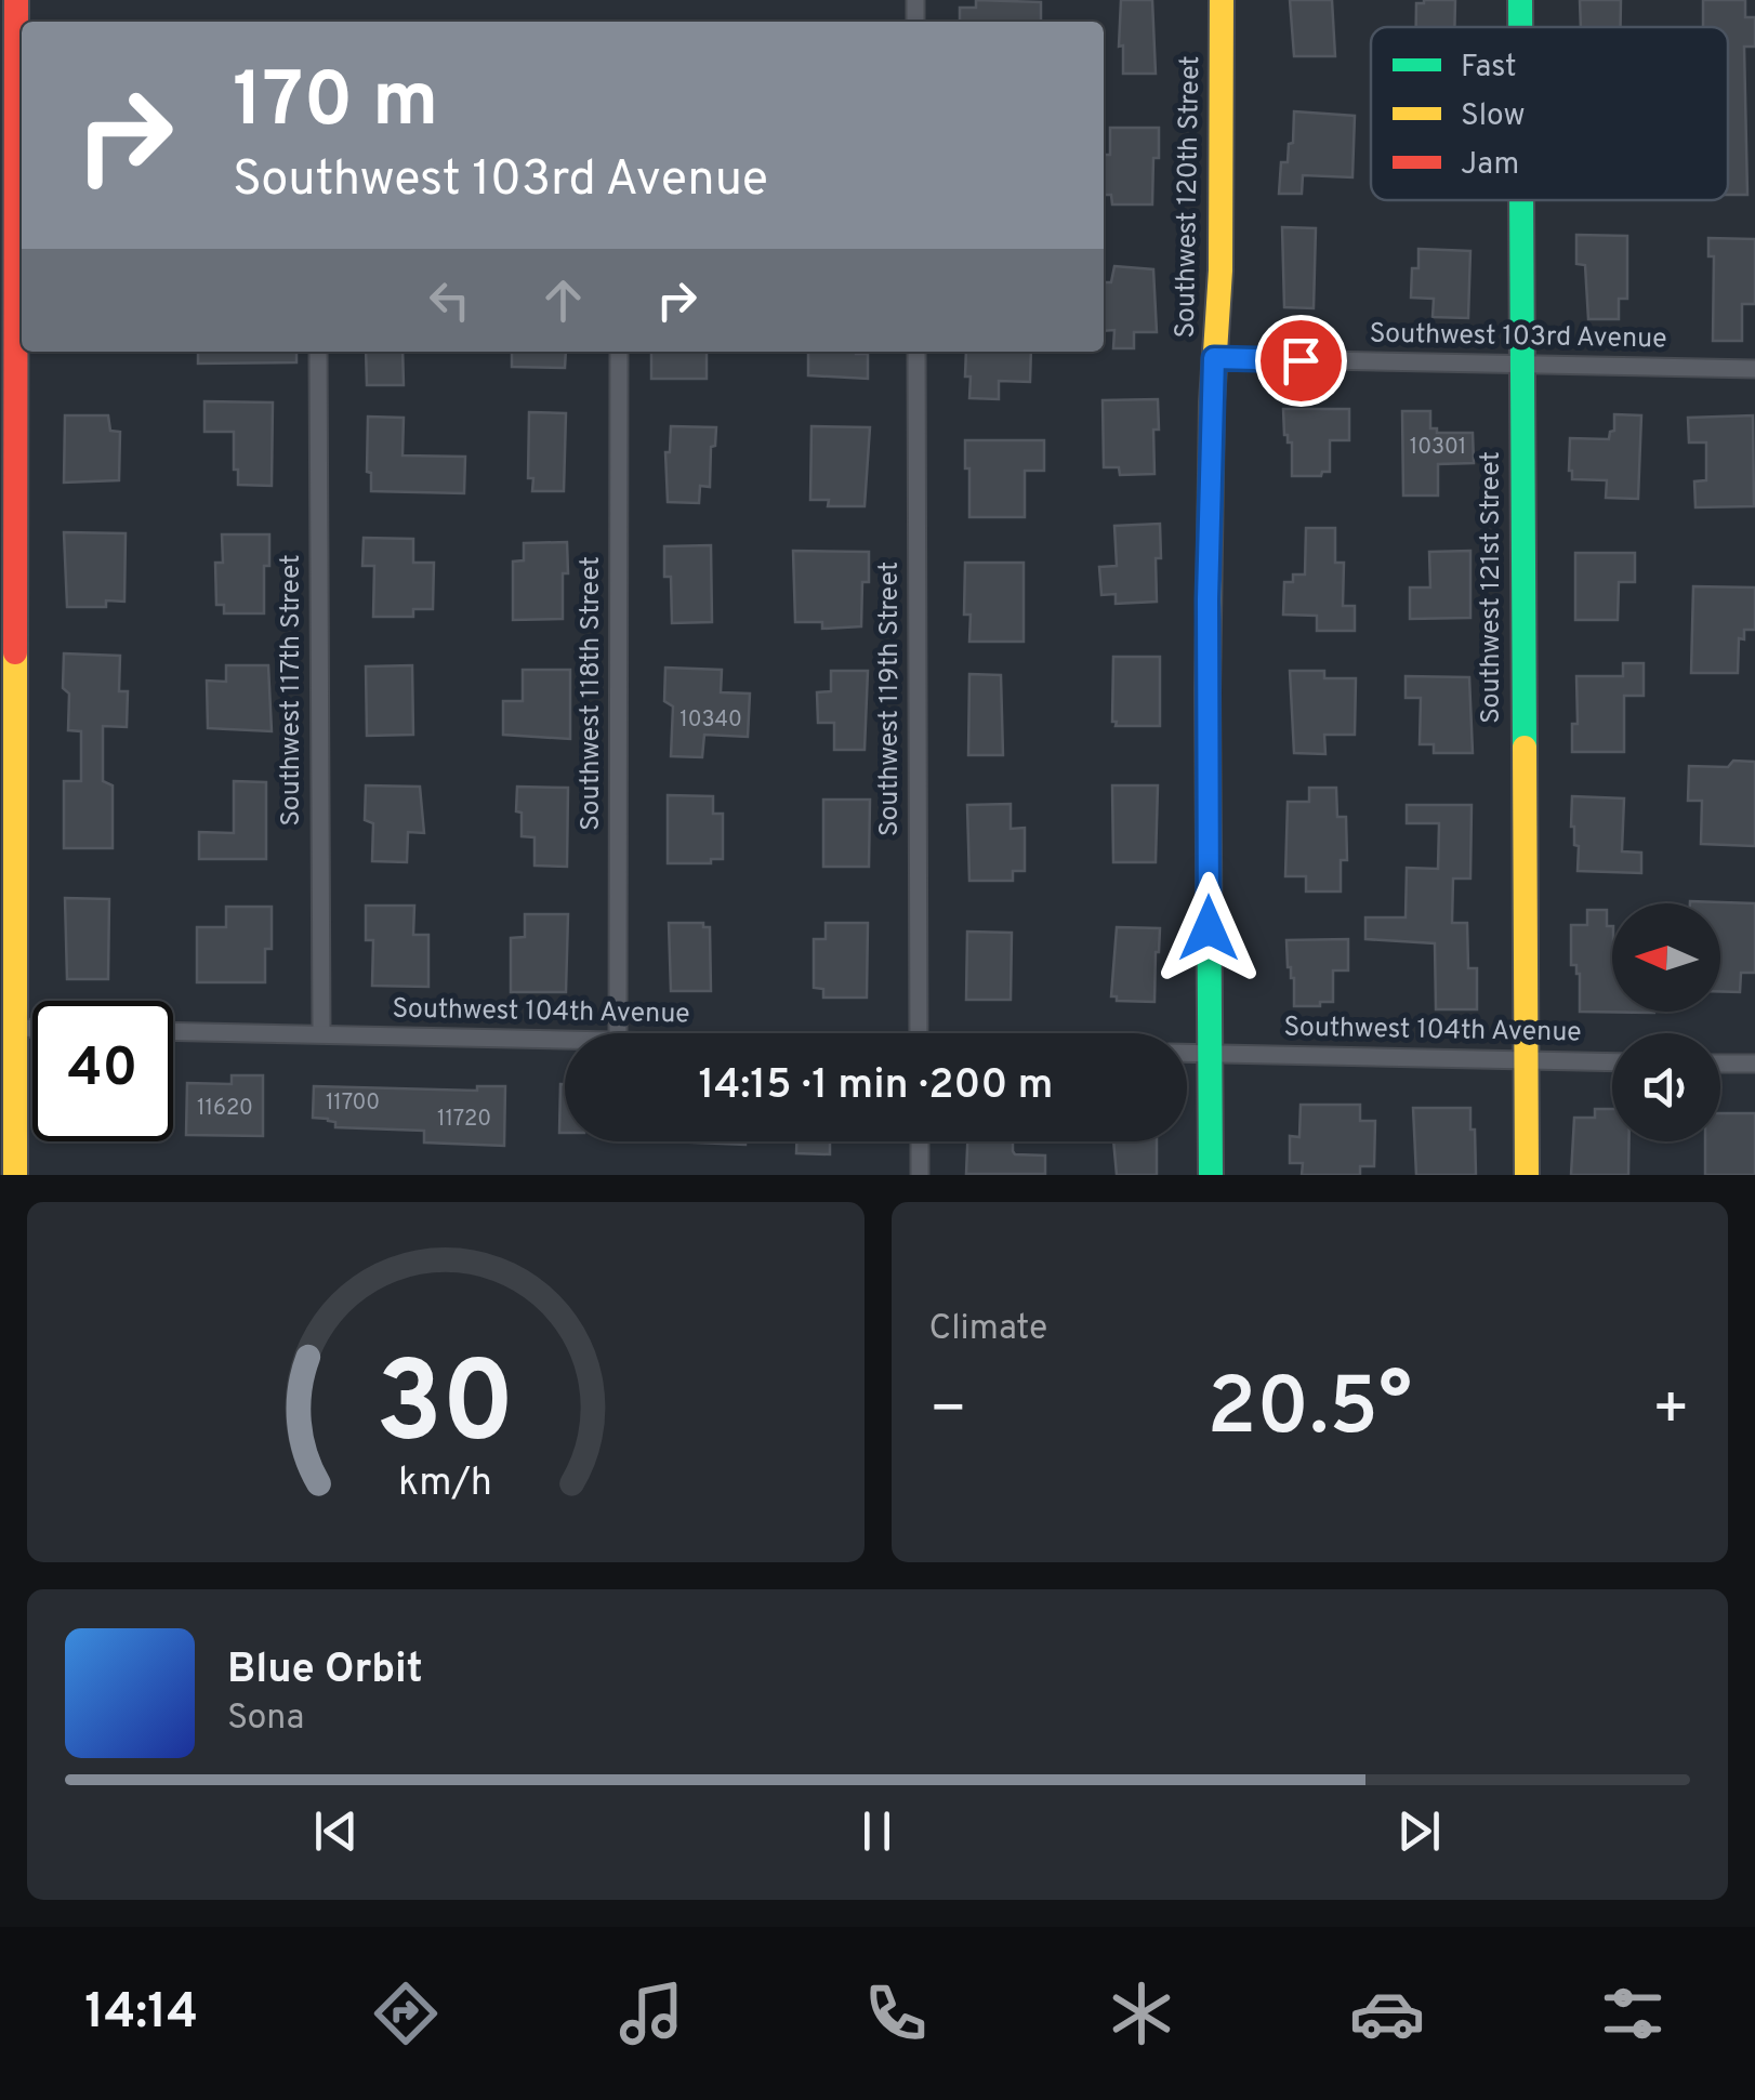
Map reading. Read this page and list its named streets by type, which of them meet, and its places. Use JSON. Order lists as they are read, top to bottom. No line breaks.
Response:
{"streets":{"street":["Southwest 120th Street","Southwest 103rd Avenue","Southwest 121st Street","Southwest 117th Street","Southwest 118th Street","Southwest 119th Street","Southwest 104th Avenue"]},"crossings":[["Southwest 120th Street","Southwest 103rd Avenue"],["Southwest 120th Street","Southwest 104th Avenue"],["Southwest 103rd Avenue","Southwest 121st Street"],["Southwest 121st Street","Southwest 104th Avenue"],["Southwest 117th Street","Southwest 104th Avenue"]],"house_numbers":["10301","10340","11700","11620","11720"],"legend":["Fast","Slow","Jam"],"north":"left","page":{"turn":["170 m","Southwest 103rd Avenue"],"limit":"40","trip":"14:15 · 1 min · 200 m","tile":"Climate","heat":["−","20.5°","+"],"song":["Blue Orbit","Sona"],"tabs":"14:14","gauge":["30","km/h"]}}
